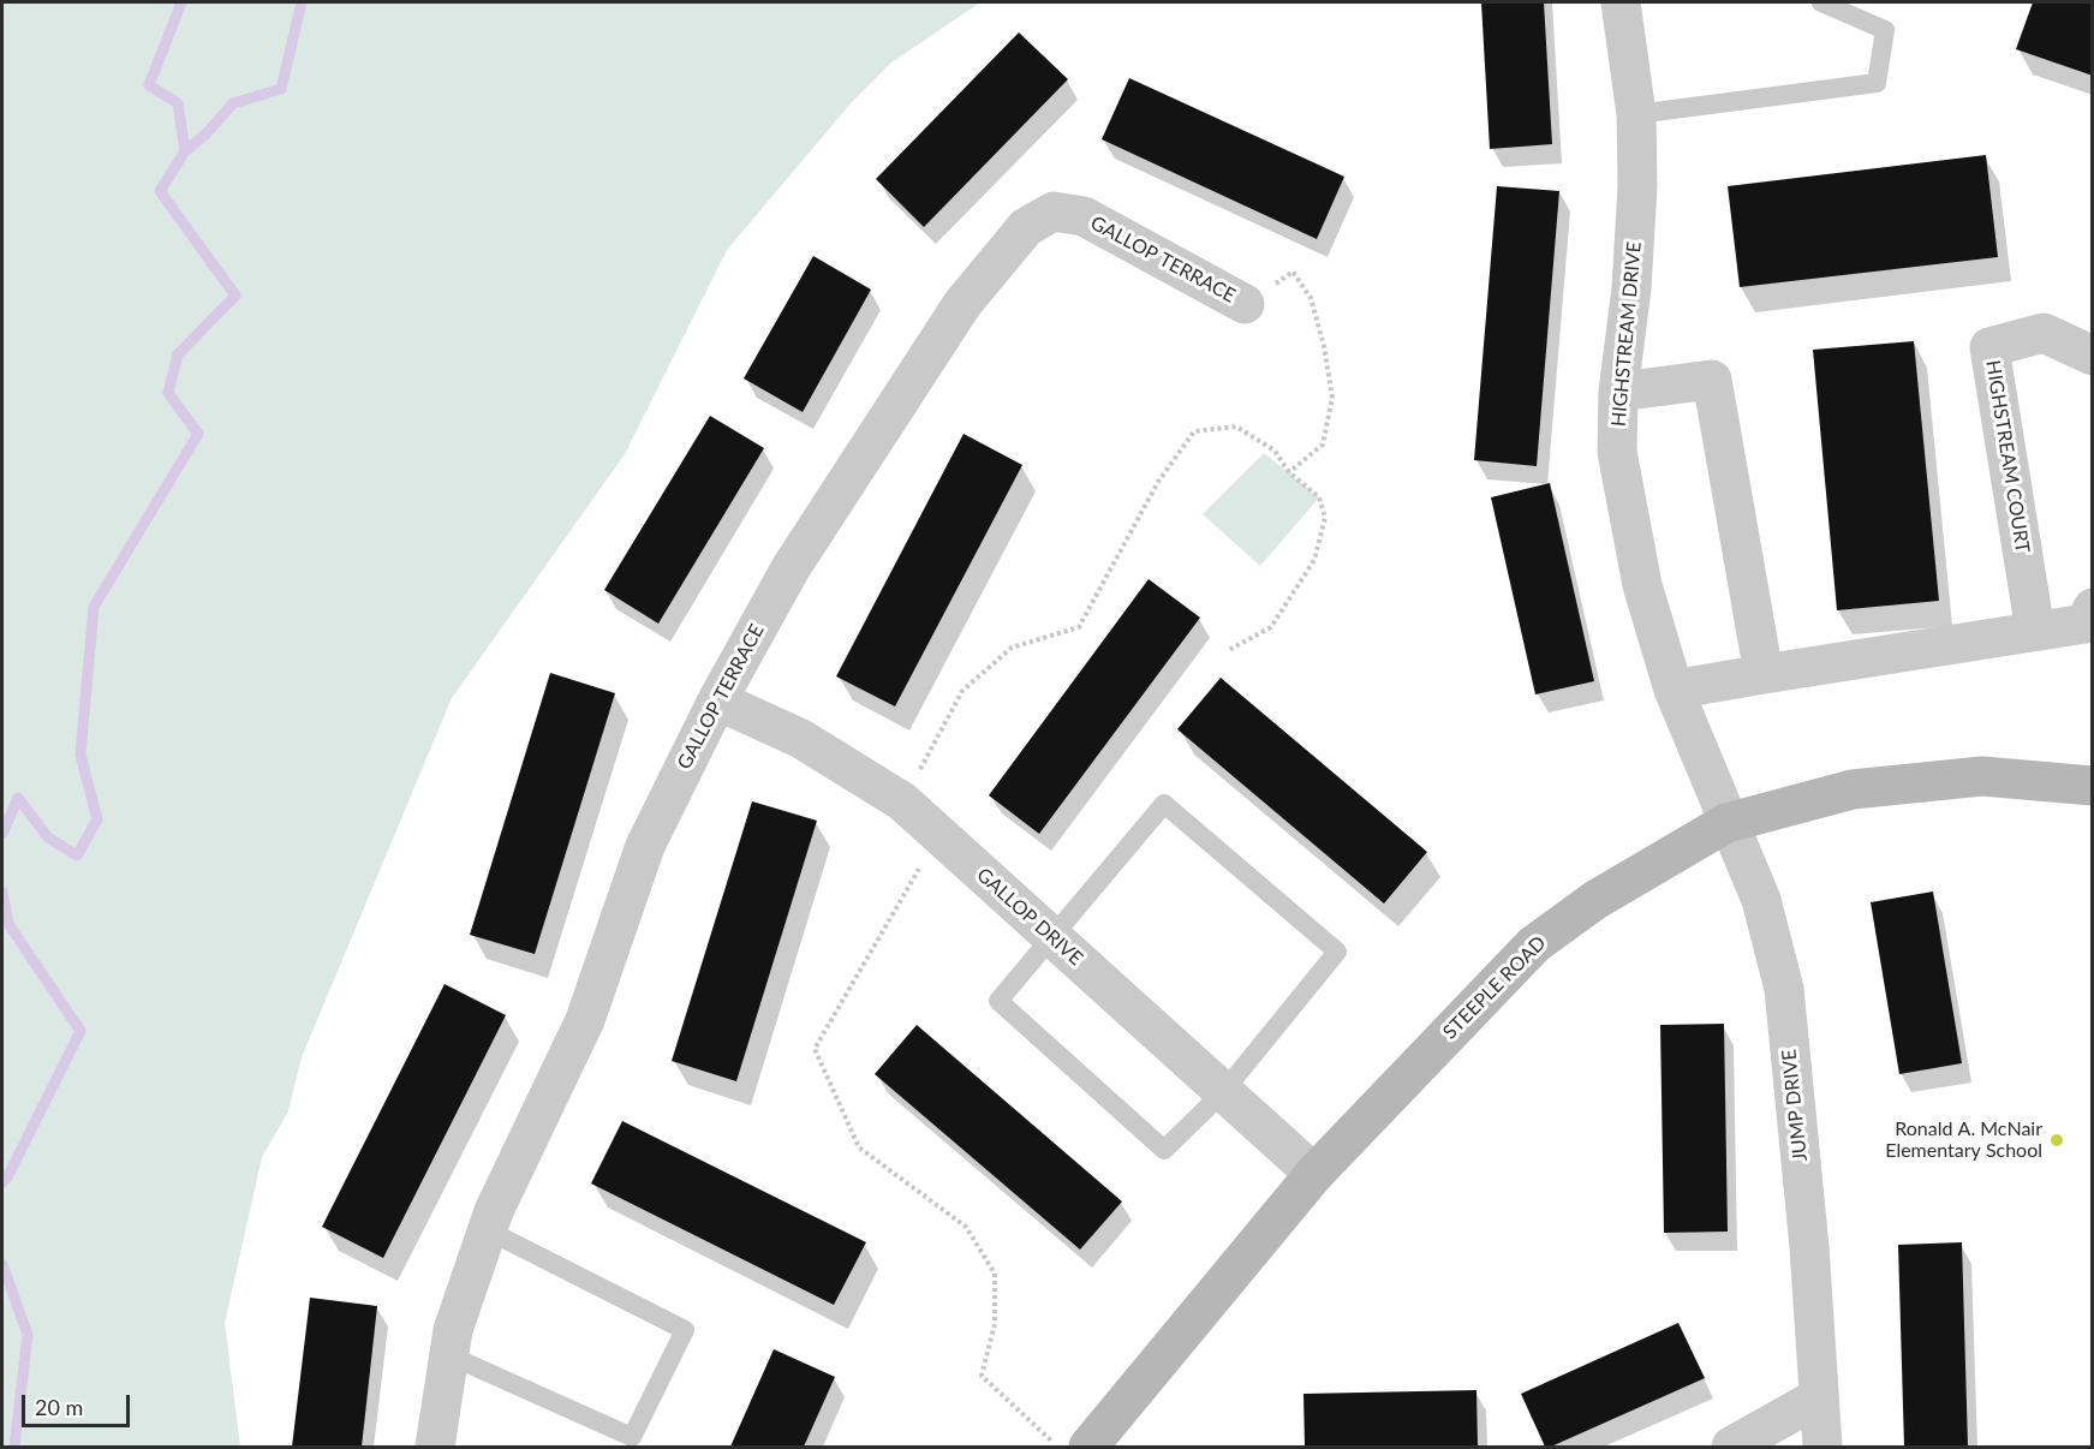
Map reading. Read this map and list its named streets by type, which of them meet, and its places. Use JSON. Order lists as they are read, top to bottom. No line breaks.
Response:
{"streets":{"street":["GALLOP TERRACE","HIGHSTREAM DRIVE","HIGHSTREAM COURT","GALLOP DRIVE","STEEPLE ROAD","JUMP DRIVE"]},"crossings":[["GALLOP TERRACE","GALLOP DRIVE"],["HIGHSTREAM DRIVE","STEEPLE ROAD"],["HIGHSTREAM DRIVE","JUMP DRIVE"],["GALLOP DRIVE","STEEPLE ROAD"],["STEEPLE ROAD","JUMP DRIVE"]],"places":["Ronald A. McNair Elementary School"],"scale_bar":"20 m"}
